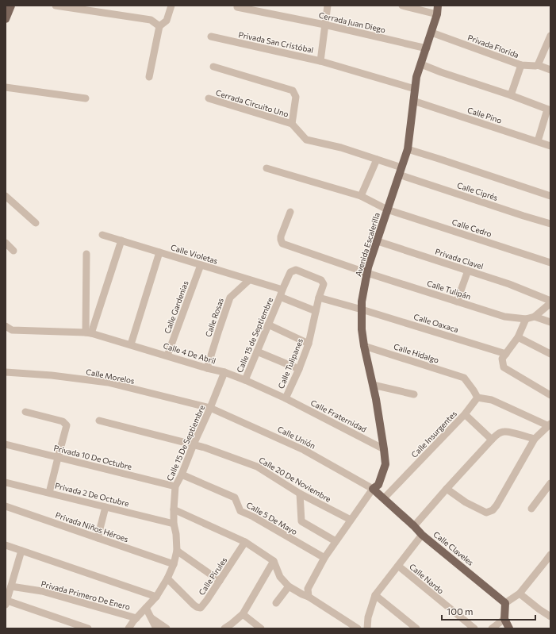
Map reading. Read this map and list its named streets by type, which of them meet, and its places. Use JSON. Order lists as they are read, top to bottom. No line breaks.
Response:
{"streets":{"main road":["Avenida Escalerilla","Calle Claveles"],"street":["Cerrada Juan Diego","Privada San Cristóbal","Privada Florida","Cerrada Circuito Uno","Calle Pino","Calle Ciprés","Calle Cedro","Calle Violetas","Privada Clavel","Calle Tulipán","Calle Gardenias","Calle Rosas","Calle Oaxaca","Calle 15 de Septiembre","Calle 4 De Abril","Calle Hidalgo","Calle Tulipanes","Calle Morelos","Calle Fraternidad","Calle Insurgentes","Calle Unión","Calle 15 De Septiembre","Privada 10 De Octubre","Calle 20 De Noviembre","Privada 2 De Octubre","Calle 5 De Mayo","Privada Niños Héroes","Calle Pirules","Calle Nardo","Privada Primero De Enero"]},"crossings":[["Cerrada Juan Diego","Avenida Escalerilla"],["Privada San Cristóbal","Avenida Escalerilla"],["Privada Florida","Avenida Escalerilla"],["Cerrada Circuito Uno","Calle Ciprés"],["Cerrada Circuito Uno","Avenida Escalerilla"],["Calle Pino","Avenida Escalerilla"],["Calle Ciprés","Avenida Escalerilla"],["Calle Cedro","Avenida Escalerilla"],["Avenida Escalerilla","Privada Clavel"],["Avenida Escalerilla","Calle Tulipán"],["Avenida Escalerilla","Calle Oaxaca"],["Avenida Escalerilla","Calle Hidalgo"],["Avenida Escalerilla","Calle Fraternidad"],["Avenida Escalerilla","Calle Unión"],["Avenida Escalerilla","Calle Claveles"],["Calle Violetas","Calle Gardenias"],["Calle Violetas","Calle Rosas"],["Calle Violetas","Calle 15 de Septiembre"],["Calle Violetas","Calle Tulipanes"],["Calle Gardenias","Calle 4 De Abril"],["Calle Rosas","Calle 4 De Abril"],["Calle Oaxaca","Calle Tulipanes"],["Calle 15 de Septiembre","Calle 4 De Abril"],["Calle 15 de Septiembre","Calle Tulipanes"],["Calle 4 De Abril","Calle Tulipanes"],["Calle 4 De Abril","Calle Fraternidad"],["Calle 4 De Abril","Calle 15 De Septiembre"],["Calle Hidalgo","Calle Insurgentes"],["Calle Tulipanes","Calle Fraternidad"],["Calle Morelos","Calle Unión"],["Calle Morelos","Calle 15 De Septiembre"],["Calle Insurgentes","Calle Claveles"],["Calle Unión","Calle 15 De Septiembre"],["Calle Unión","Calle Claveles"],["Calle 15 De Septiembre","Privada 10 De Octubre"],["Calle 15 De Septiembre","Calle 20 De Noviembre"],["Calle 15 De Septiembre","Privada 2 De Octubre"],["Calle 15 De Septiembre","Calle 5 De Mayo"],["Calle 15 De Septiembre","Privada Niños Héroes"],["Calle 15 De Septiembre","Calle Pirules"]],"scale_bar":"100 m"}
